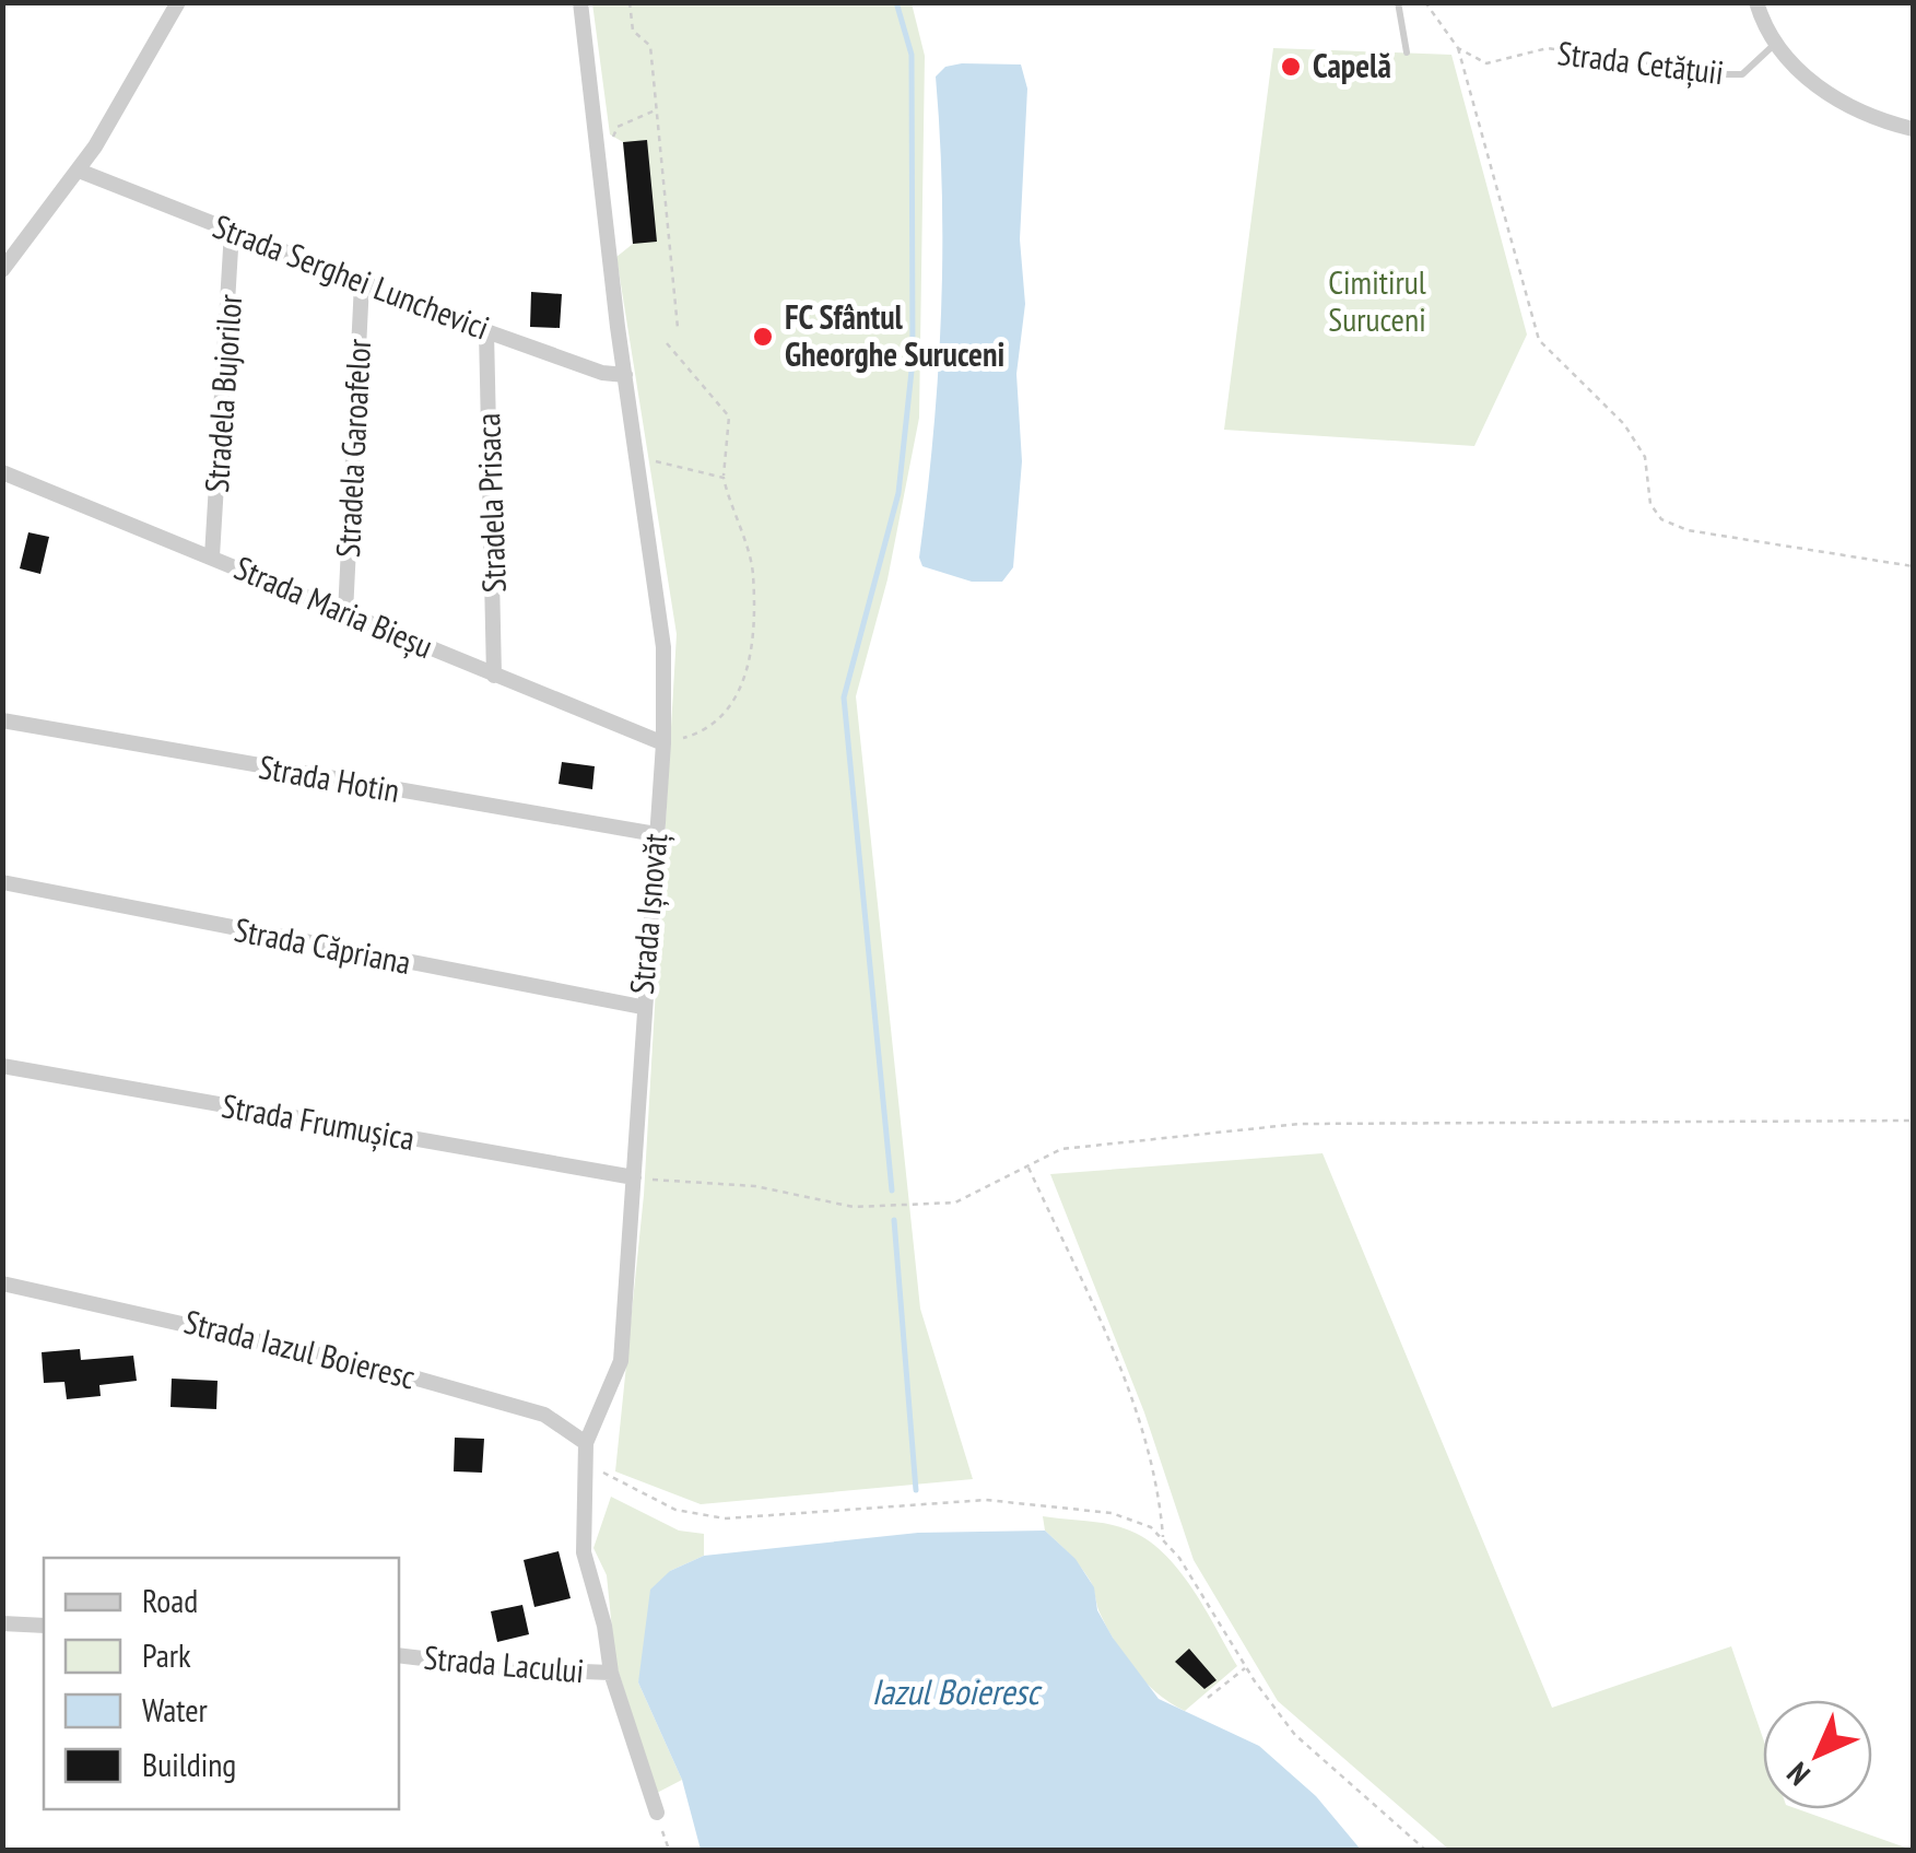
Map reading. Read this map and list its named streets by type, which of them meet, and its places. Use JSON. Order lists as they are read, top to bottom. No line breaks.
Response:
{"streets":{"street":["Strada Serghei Lunchevici","Stradela Bujorilor","Stradela Garoafelor","Stradela Prisaca","Strada Maria Bieșu","Strada Hotin","Strada Ișnovăț","Strada Căpriana","Strada Frumușica","Strada Iazul Boieresc","Strada Lacului"],"lane":["Strada Cetățuii"]},"crossings":[["Strada Serghei Lunchevici","Stradela Bujorilor"],["Strada Serghei Lunchevici","Stradela Garoafelor"],["Strada Serghei Lunchevici","Stradela Prisaca"],["Strada Serghei Lunchevici","Strada Ișnovăț"],["Stradela Bujorilor","Strada Maria Bieșu"],["Stradela Garoafelor","Strada Maria Bieșu"],["Stradela Prisaca","Strada Maria Bieșu"],["Strada Maria Bieșu","Strada Ișnovăț"],["Strada Hotin","Strada Ișnovăț"],["Strada Ișnovăț","Strada Căpriana"],["Strada Ișnovăț","Strada Frumușica"],["Strada Ișnovăț","Strada Iazul Boieresc"],["Strada Ișnovăț","Strada Lacului"]],"water":["Iazul Boieresc"],"parks":["Cimitirul Suruceni"],"places":["Capelă","FC Sfântul Gheorghe Suruceni"],"legend":["Road","Park","Water","Building"],"north":"bottom left"}
